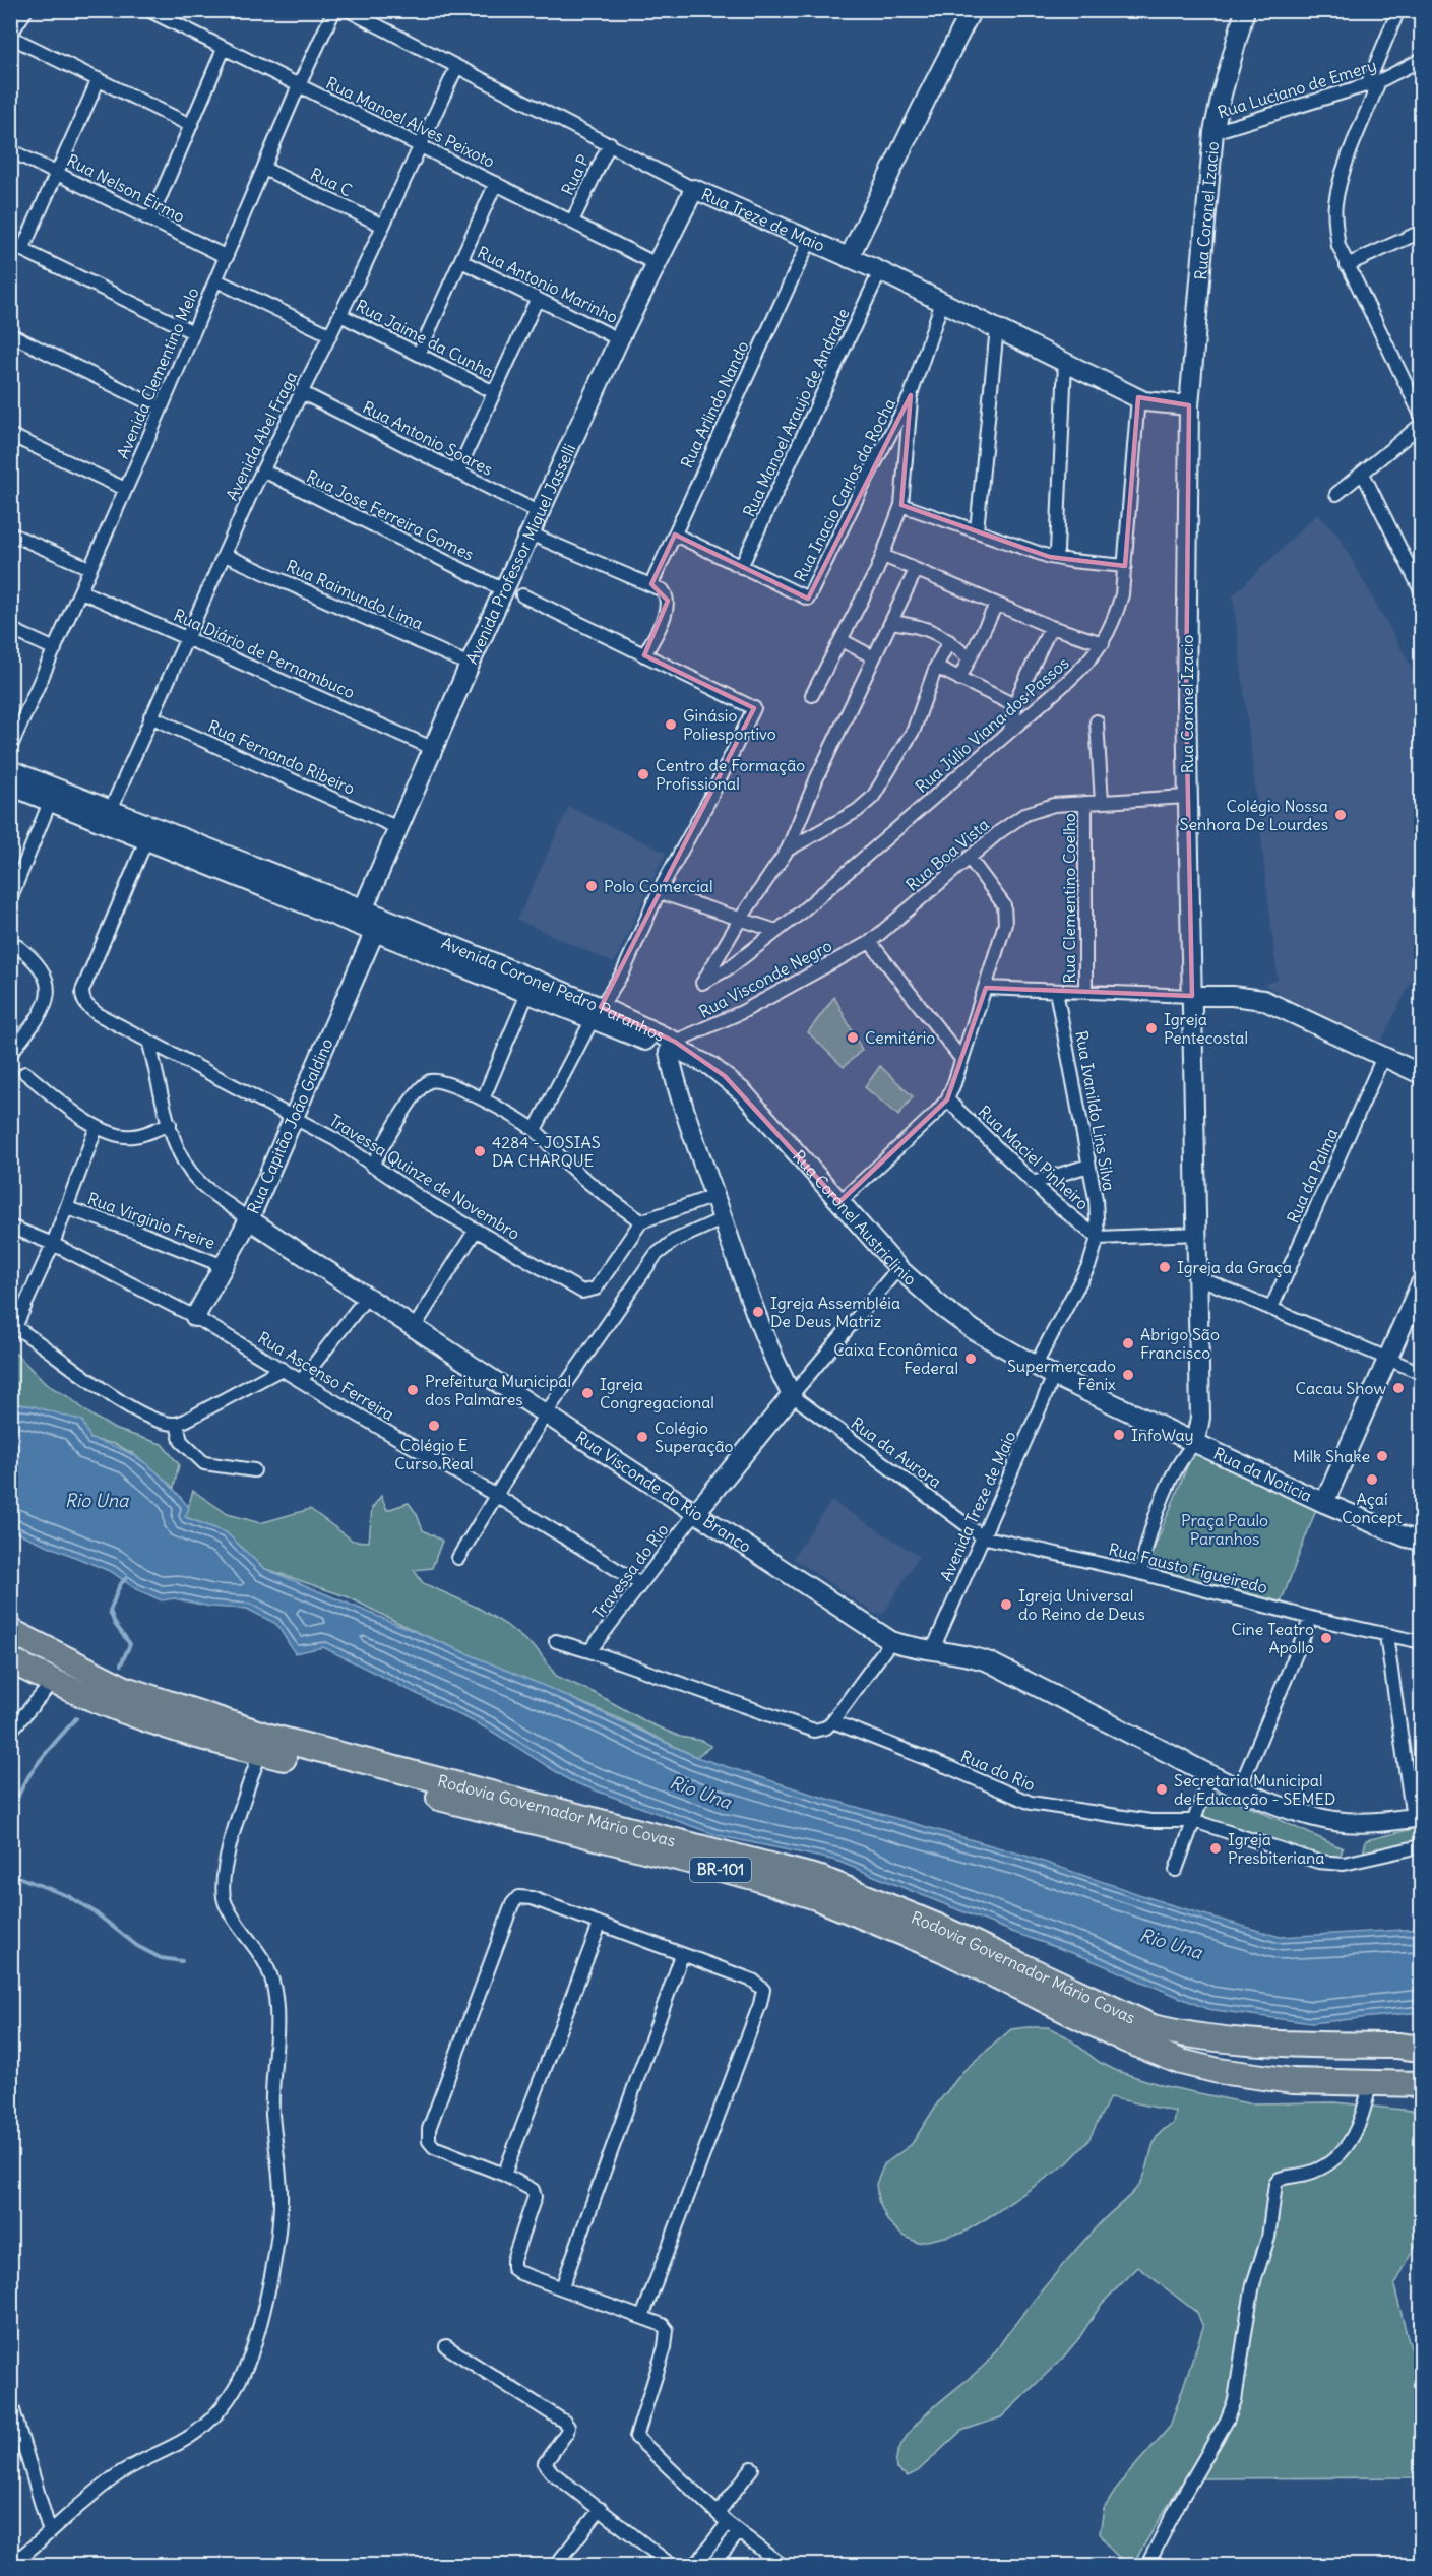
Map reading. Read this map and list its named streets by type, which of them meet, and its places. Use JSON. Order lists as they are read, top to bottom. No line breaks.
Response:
{"streets":{"highway":["Rodovia Governador Mário Covas","BR-101"],"street":["Rua Luciano de Emery","Rua Manoel Alves Peixoto","Rua P","Rua C","Rua Nelson Eirmo","Rua Coronel Izacio","Rua Treze de Maio","Rua Antonio Marinho","Rua Jaime da Cunha","Avenida Clementino Melo","Rua Arlindo Nando","Rua Manoel Araujo de Andrade","Avenida Abel Fraga","Rua Antonio Soares","Rua Inacio Carlos da Rocha","Rua Jose Ferreira Gomes","Avenida Professor Miguel Jasselli","Rua Raimundo Lima","Rua Diário de Pernambuco","Rua Júlio Viana dos Passos","Rua Fernando Ribeiro","Rua Boa Vista","Rua Clementino Coelho","Rua Visconde Negro","Avenida Coronel Pedro Paranhos","Rua Ivanildo Lins Silva","Rua Capitão João Galdino","Rua Maciel Pinheiro","Rua da Palma","Travessa Quinze de Novembro","Rua Coronel Austriclinio","Rua Virginio Freire","Rua Ascenso Ferreira","Rua da Aurora","Rua da Noticia","Rua Visconde do Rio Branco","Avenida Treze de Maio","Rua Fausto Figueiredo","Travessa do Rio","Rua do Rio"]},"crossings":[["Rua Luciano de Emery","Rua Coronel Izacio"],["Rua Manoel Alves Peixoto","Rua P"],["Rua Manoel Alves Peixoto","Avenida Clementino Melo"],["Rua Manoel Alves Peixoto","Avenida Abel Fraga"],["Rua Manoel Alves Peixoto","Avenida Professor Miguel Jasselli"],["Rua P","Rua Treze de Maio"],["Rua C","Avenida Clementino Melo"],["Rua C","Avenida Abel Fraga"],["Rua Nelson Eirmo","Avenida Clementino Melo"],["Rua Coronel Izacio","Rua Treze de Maio"],["Rua Coronel Izacio","Rua Boa Vista"],["Rua Coronel Izacio","Rua da Noticia"],["Rua Coronel Izacio","Rua Fausto Figueiredo"],["Rua Treze de Maio","Rua Arlindo Nando"],["Rua Treze de Maio","Rua Manoel Araujo de Andrade"],["Rua Treze de Maio","Avenida Abel Fraga"],["Rua Treze de Maio","Rua Inacio Carlos da Rocha"],["Rua Treze de Maio","Avenida Professor Miguel Jasselli"],["Rua Treze de Maio","Rua Júlio Viana dos Passos"],["Rua Antonio Marinho","Avenida Professor Miguel Jasselli"],["Rua Jaime da Cunha","Avenida Abel Fraga"],["Avenida Clementino Melo","Rua Diário de Pernambuco"],["Rua Manoel Araujo de Andrade","Rua Inacio Carlos da Rocha"],["Avenida Abel Fraga","Rua Antonio Soares"],["Avenida Abel Fraga","Rua Jose Ferreira Gomes"],["Avenida Abel Fraga","Rua Raimundo Lima"],["Avenida Abel Fraga","Rua Diário de Pernambuco"],["Avenida Abel Fraga","Rua Fernando Ribeiro"],["Avenida Abel Fraga","Avenida Coronel Pedro Paranhos"],["Rua Antonio Soares","Avenida Professor Miguel Jasselli"],["Rua Jose Ferreira Gomes","Avenida Professor Miguel Jasselli"],["Avenida Professor Miguel Jasselli","Rua Raimundo Lima"],["Avenida Professor Miguel Jasselli","Rua Diário de Pernambuco"],["Avenida Professor Miguel Jasselli","Rua Fernando Ribeiro"],["Avenida Professor Miguel Jasselli","Avenida Coronel Pedro Paranhos"],["Rua Boa Vista","Rua Clementino Coelho"],["Rua Boa Vista","Rua Visconde Negro"],["Rua Visconde Negro","Avenida Coronel Pedro Paranhos"],["Rua Visconde Negro","Rua Coronel Austriclinio"],["Avenida Coronel Pedro Paranhos","Rua Capitão João Galdino"],["Avenida Coronel Pedro Paranhos","Travessa Quinze de Novembro"],["Avenida Coronel Pedro Paranhos","Rua Coronel Austriclinio"],["Rua Ivanildo Lins Silva","Rua Maciel Pinheiro"],["Rua Capitão João Galdino","Travessa Quinze de Novembro"],["Rua Capitão João Galdino","Rua Virginio Freire"],["Rua Capitão João Galdino","Rua Ascenso Ferreira"],["Rua Capitão João Galdino","Rua Visconde do Rio Branco"],["Rua Coronel Austriclinio","Rua da Noticia"],["Rua Ascenso Ferreira","Travessa do Rio"],["Rua da Aurora","Avenida Treze de Maio"],["Rua da Aurora","Rua Fausto Figueiredo"],["Rua da Noticia","Avenida Treze de Maio"],["Rua Visconde do Rio Branco","Avenida Treze de Maio"],["Rua Visconde do Rio Branco","Travessa do Rio"],["Avenida Treze de Maio","Rua Fausto Figueiredo"]],"water":["Rio Una"],"parks":["Praça Paulo Paranhos"],"places":["Ginásio Poliesportivo","Centro de Formação Profissional","Colégio Nossa Senhora De Lourdes","Polo Comercial","Igreja Pentecostal","Cemitério","4284 - JOSIAS DA CHARQUE","Igreja da Graça","Igreja Assembléia De Deus Matriz","Abrigo São Francisco","Caixa Econômica Federal","Supermercado Fênix","Cacau Show","Prefeitura Municipal dos Palmares","Igreja Congregacional","Colégio E Curso Real","InfoWay","Colégio Superação","Milk Shake","Açaí Concept","Igreja Universal do Reino de Deus","Cine Teatro Apollo","Secretaria Municipal de Educação - SEMED","Igreja Presbiteriana"]}
